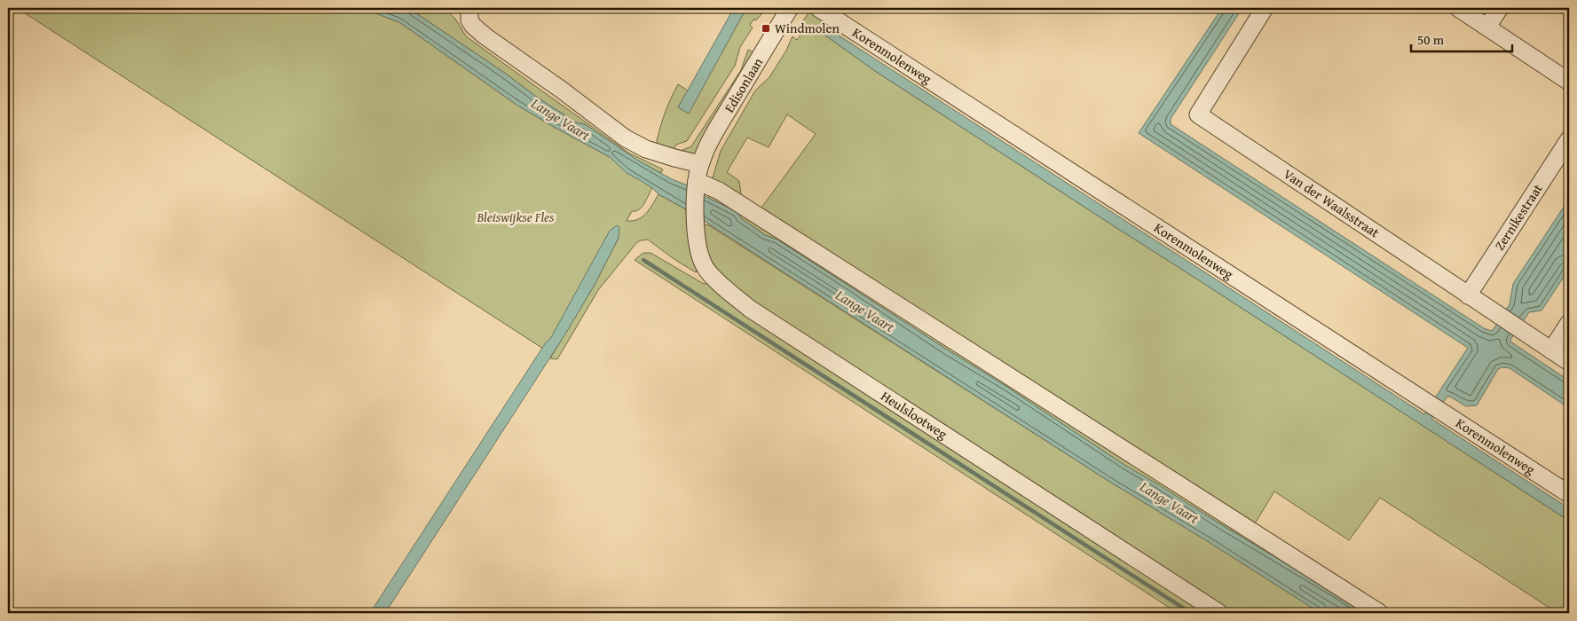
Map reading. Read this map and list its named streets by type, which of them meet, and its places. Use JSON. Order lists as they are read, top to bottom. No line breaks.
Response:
{"streets":{"street":["Korenmolenweg","Edisonlaan","Van der Waalsstraat","Zernikestraat","Heulslootweg"]},"crossings":[["Edisonlaan","Heulslootweg"],["Van der Waalsstraat","Zernikestraat"]],"water":["Lange Vaart"],"parks":["Bleiswijkse Fles"],"places":{"transit":["Windmolen"]},"scale_bar":"50 m"}
